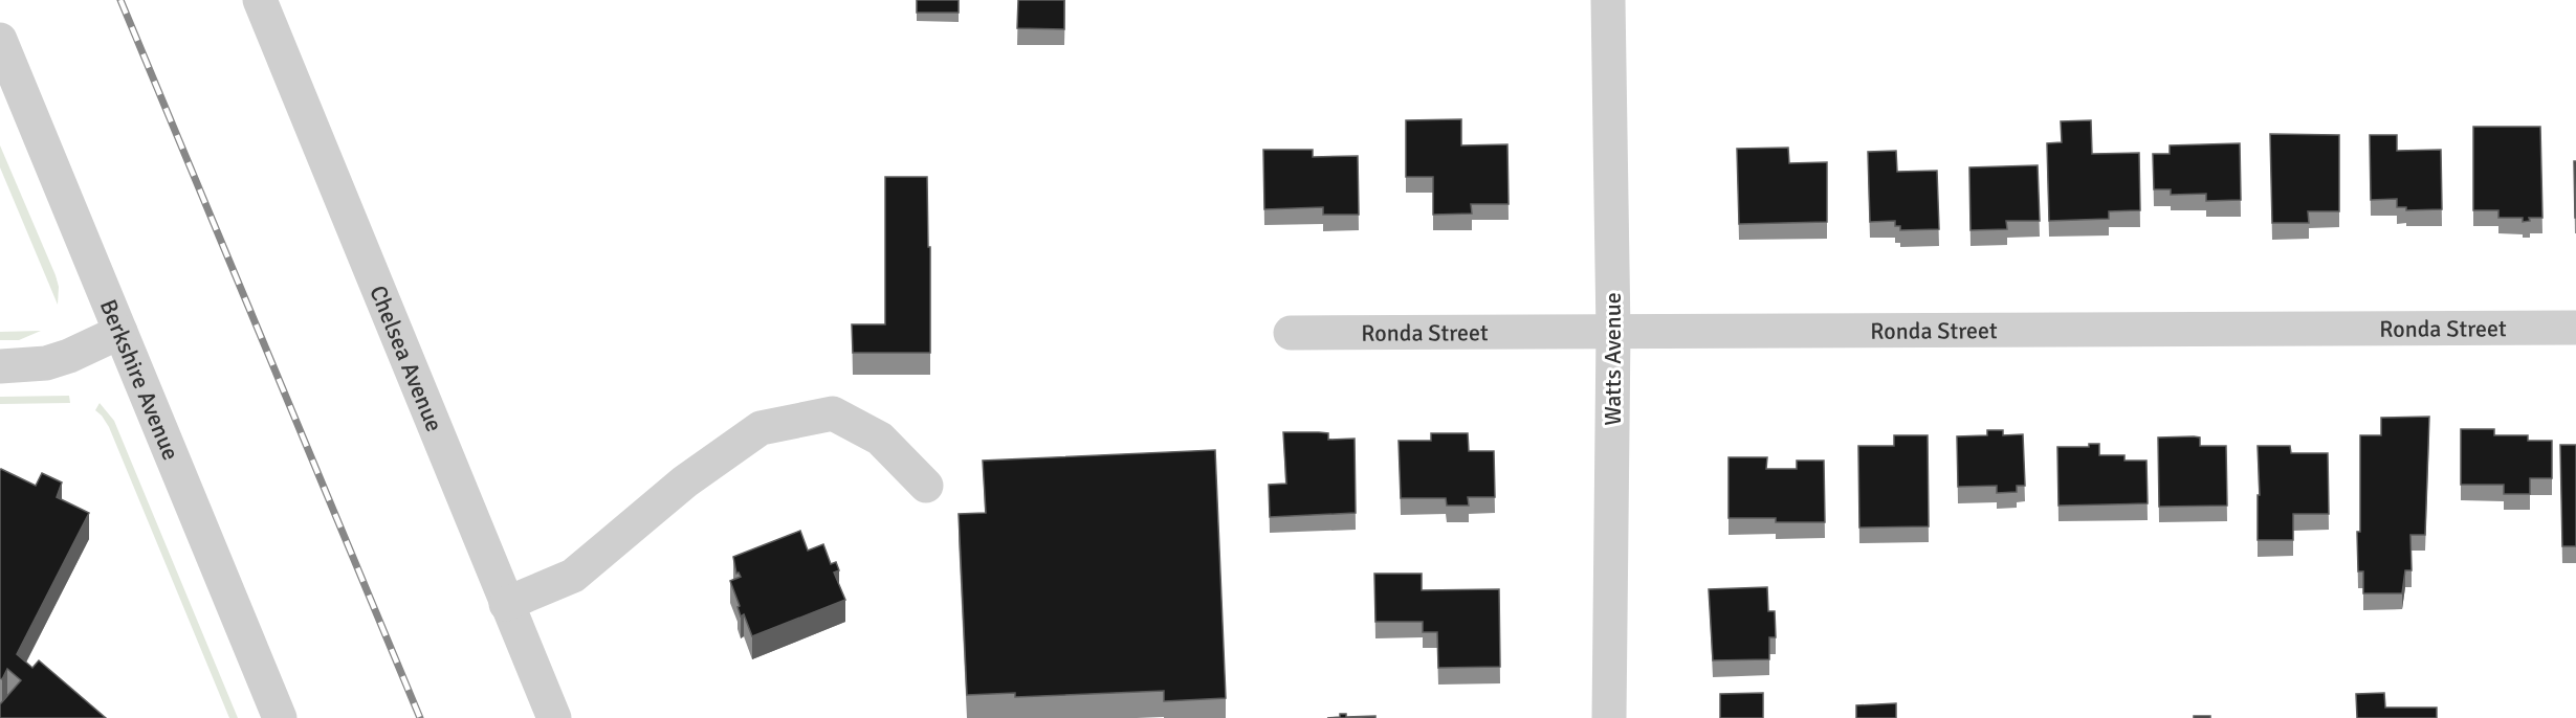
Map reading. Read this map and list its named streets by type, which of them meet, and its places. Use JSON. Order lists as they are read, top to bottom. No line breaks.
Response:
{"streets":{"street":["Ronda Street","Chelsea Avenue","Watts Avenue","Berkshire Avenue"]},"crossings":[["Ronda Street","Watts Avenue"]]}
